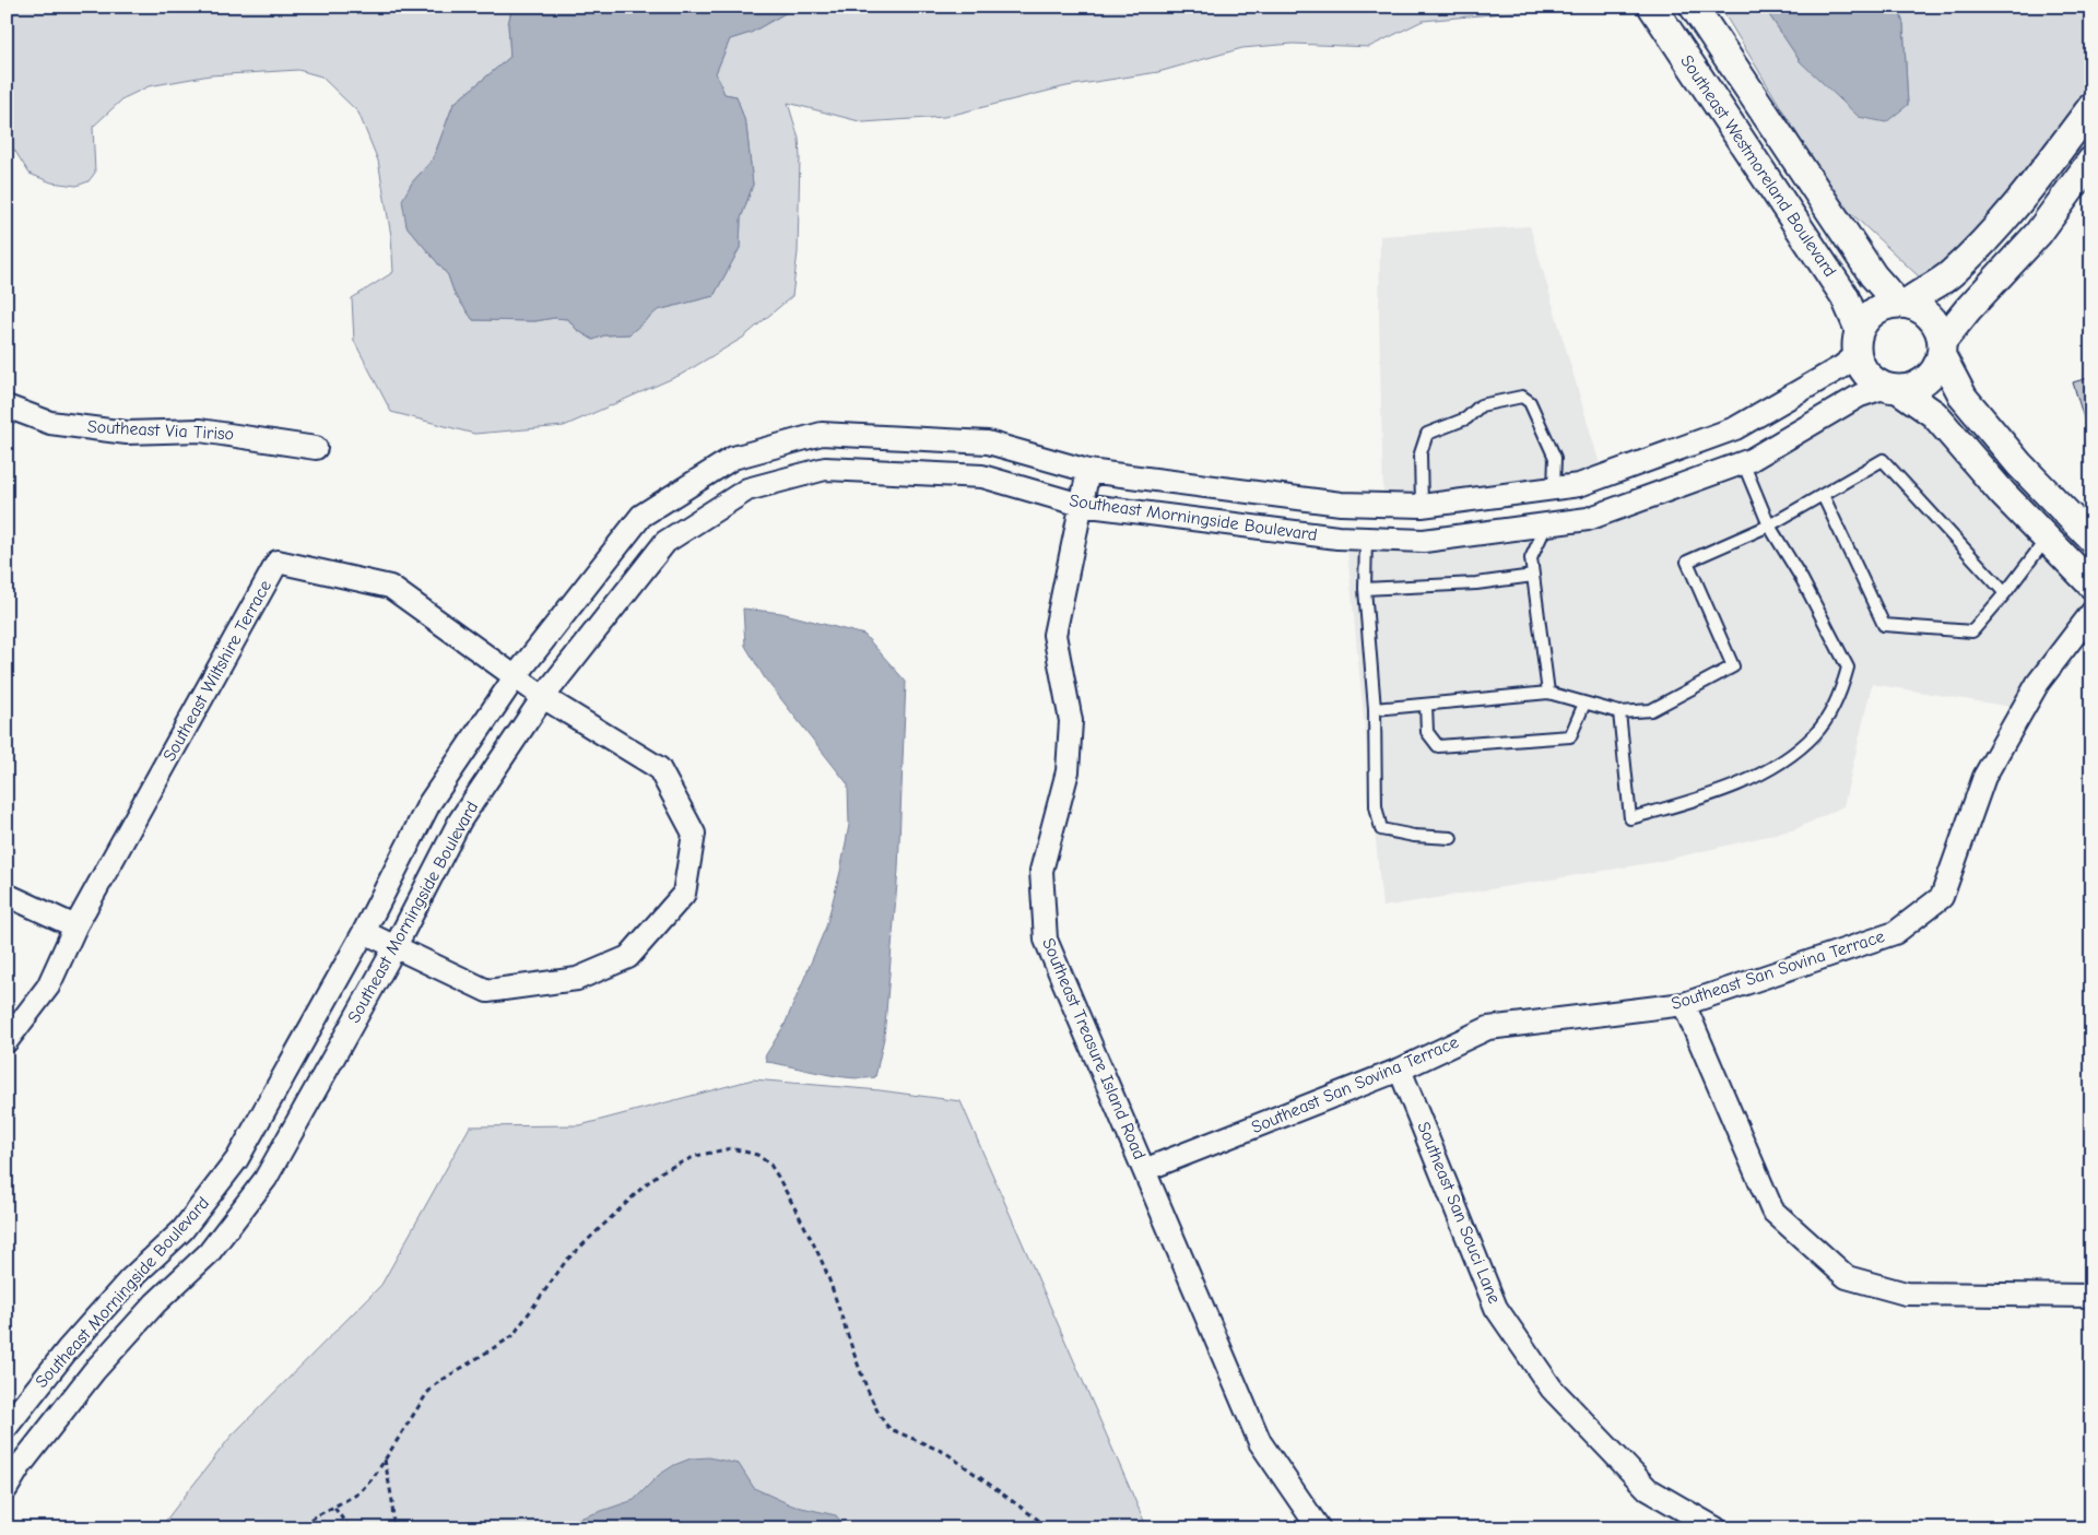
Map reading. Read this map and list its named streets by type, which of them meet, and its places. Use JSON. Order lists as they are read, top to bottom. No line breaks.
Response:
{"streets":{"street":["Southeast Westmoreland Boulevard","Southeast Via Tiriso","Southeast Morningside Boulevard","Southeast Wiltshire Terrace","Southeast San Sovina Terrace","Southeast Treasure Island Road","Southeast San Souci Lane"]},"crossings":[["Southeast Westmoreland Boulevard","Southeast Morningside Boulevard"],["Southeast Morningside Boulevard","Southeast Wiltshire Terrace"],["Southeast Morningside Boulevard","Southeast Treasure Island Road"],["Southeast San Sovina Terrace","Southeast Treasure Island Road"],["Southeast San Sovina Terrace","Southeast San Souci Lane"]]}
